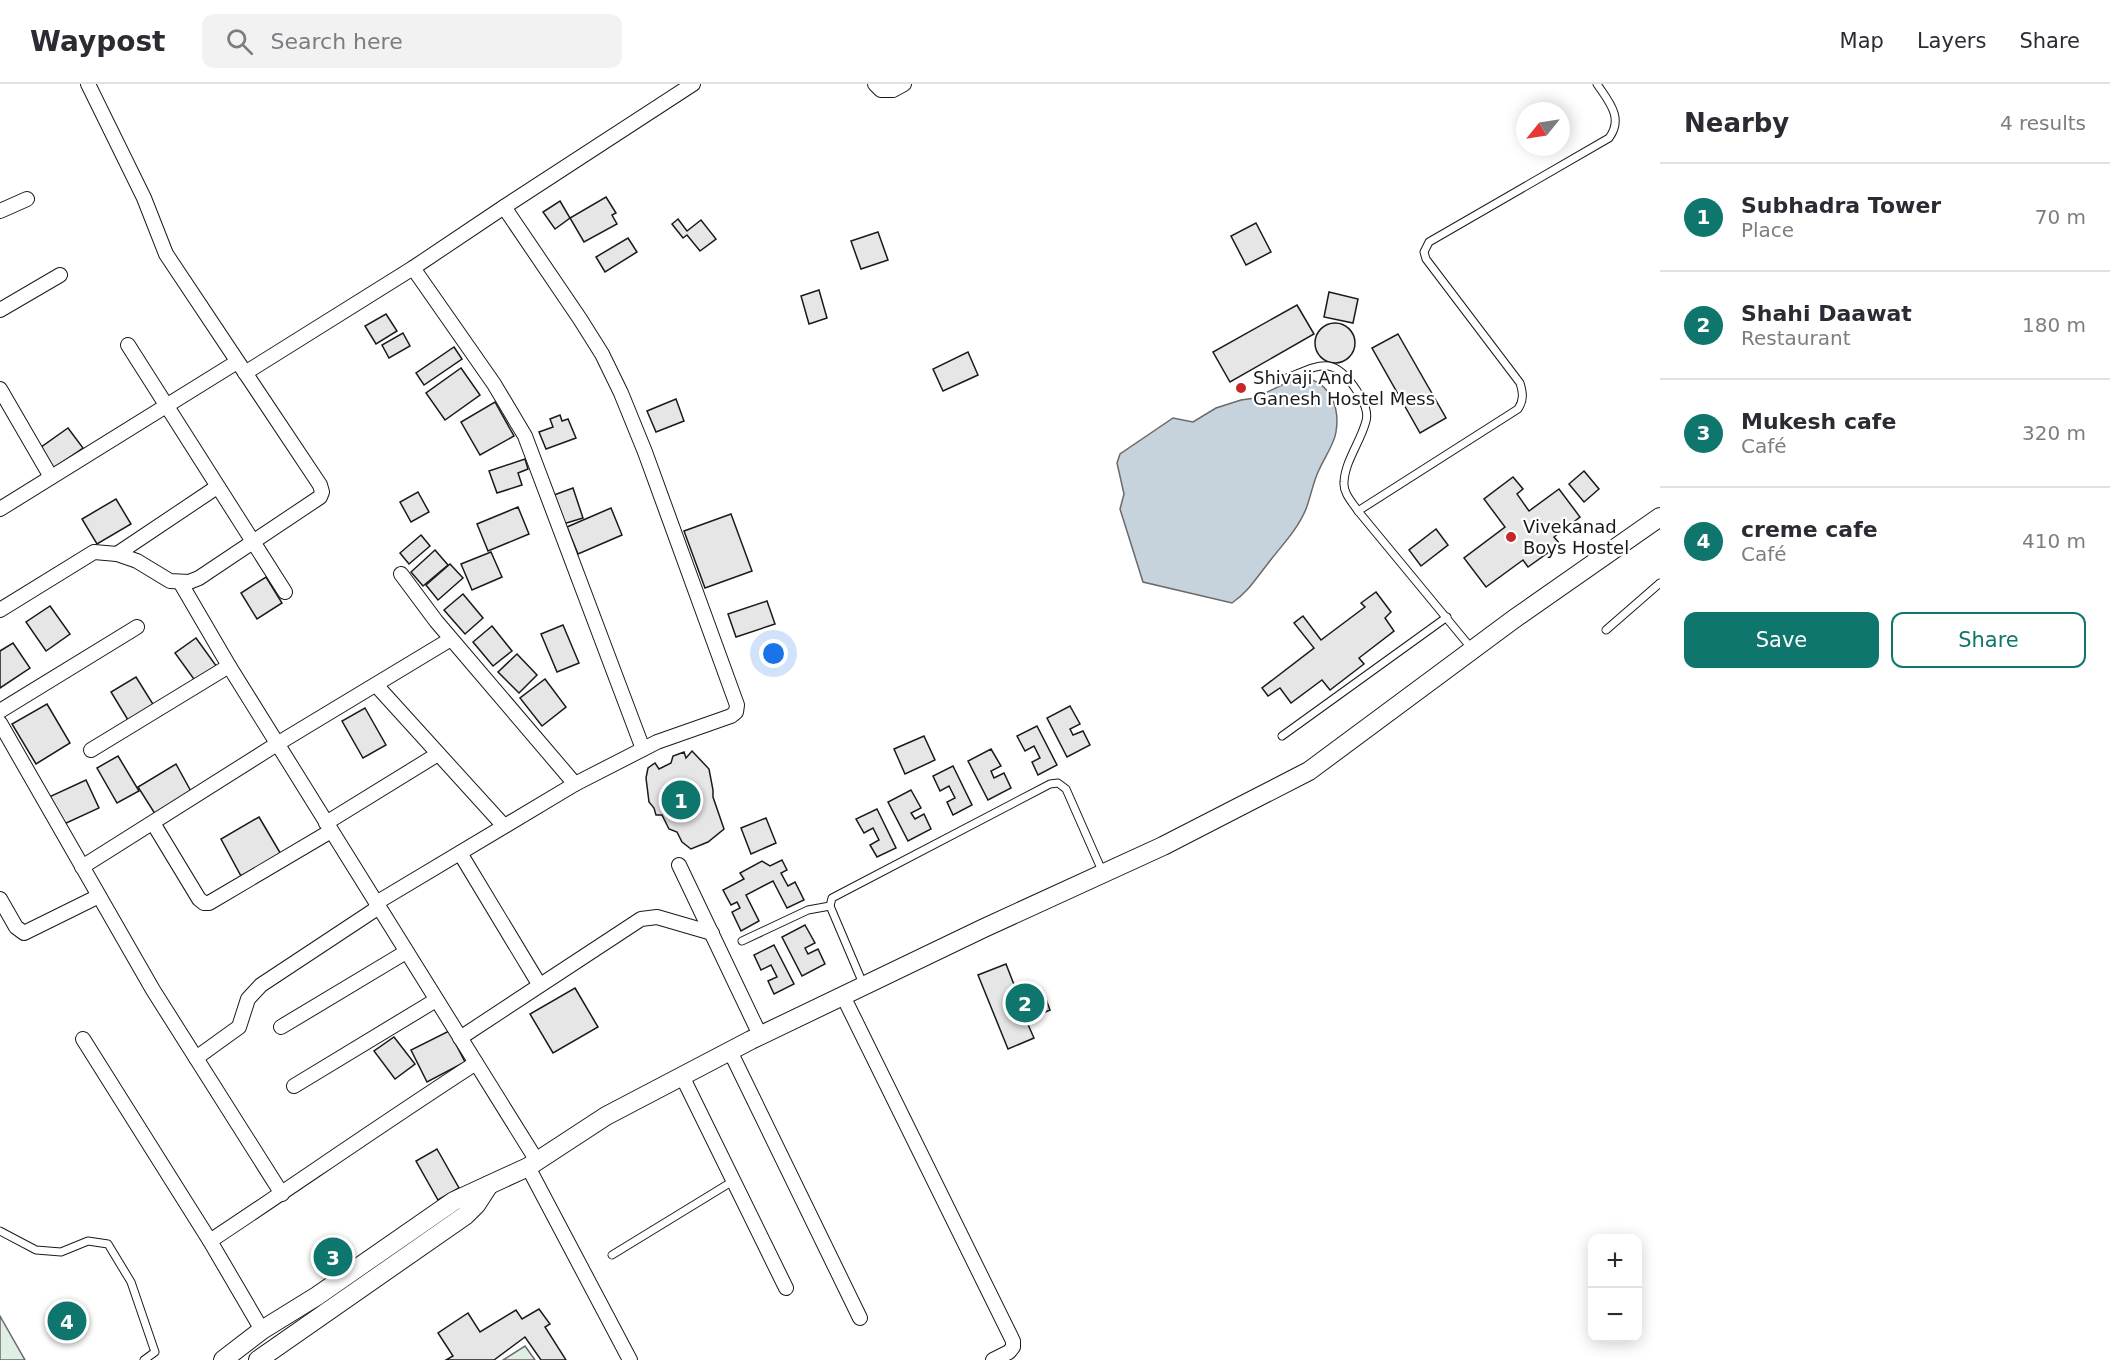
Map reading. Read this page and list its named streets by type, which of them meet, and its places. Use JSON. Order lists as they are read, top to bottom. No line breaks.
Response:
{"places":["Shivaji And Ganesh Hostel Mess","Vivekanad Boys Hostel"],"north":"bottom left","page":{"header":"Waypost","search":"Search here","nav":["Map","Layers","Share"],"heading":["Nearby","4 results"],"list":[{"mark":"1","name":"Subhadra Tower","note":"Place","value":"70 m"},{"mark":"2","name":"Shahi Daawat","note":"Restaurant","value":"180 m"},{"mark":"3","name":"Mukesh cafe","note":"Café","value":"320 m"},{"mark":"4","name":"creme cafe","note":"Café","value":"410 m"}],"buttons":["Save","Share"],"pins":["1","2","3","4"],"map_buttons":["+","−"]}}
